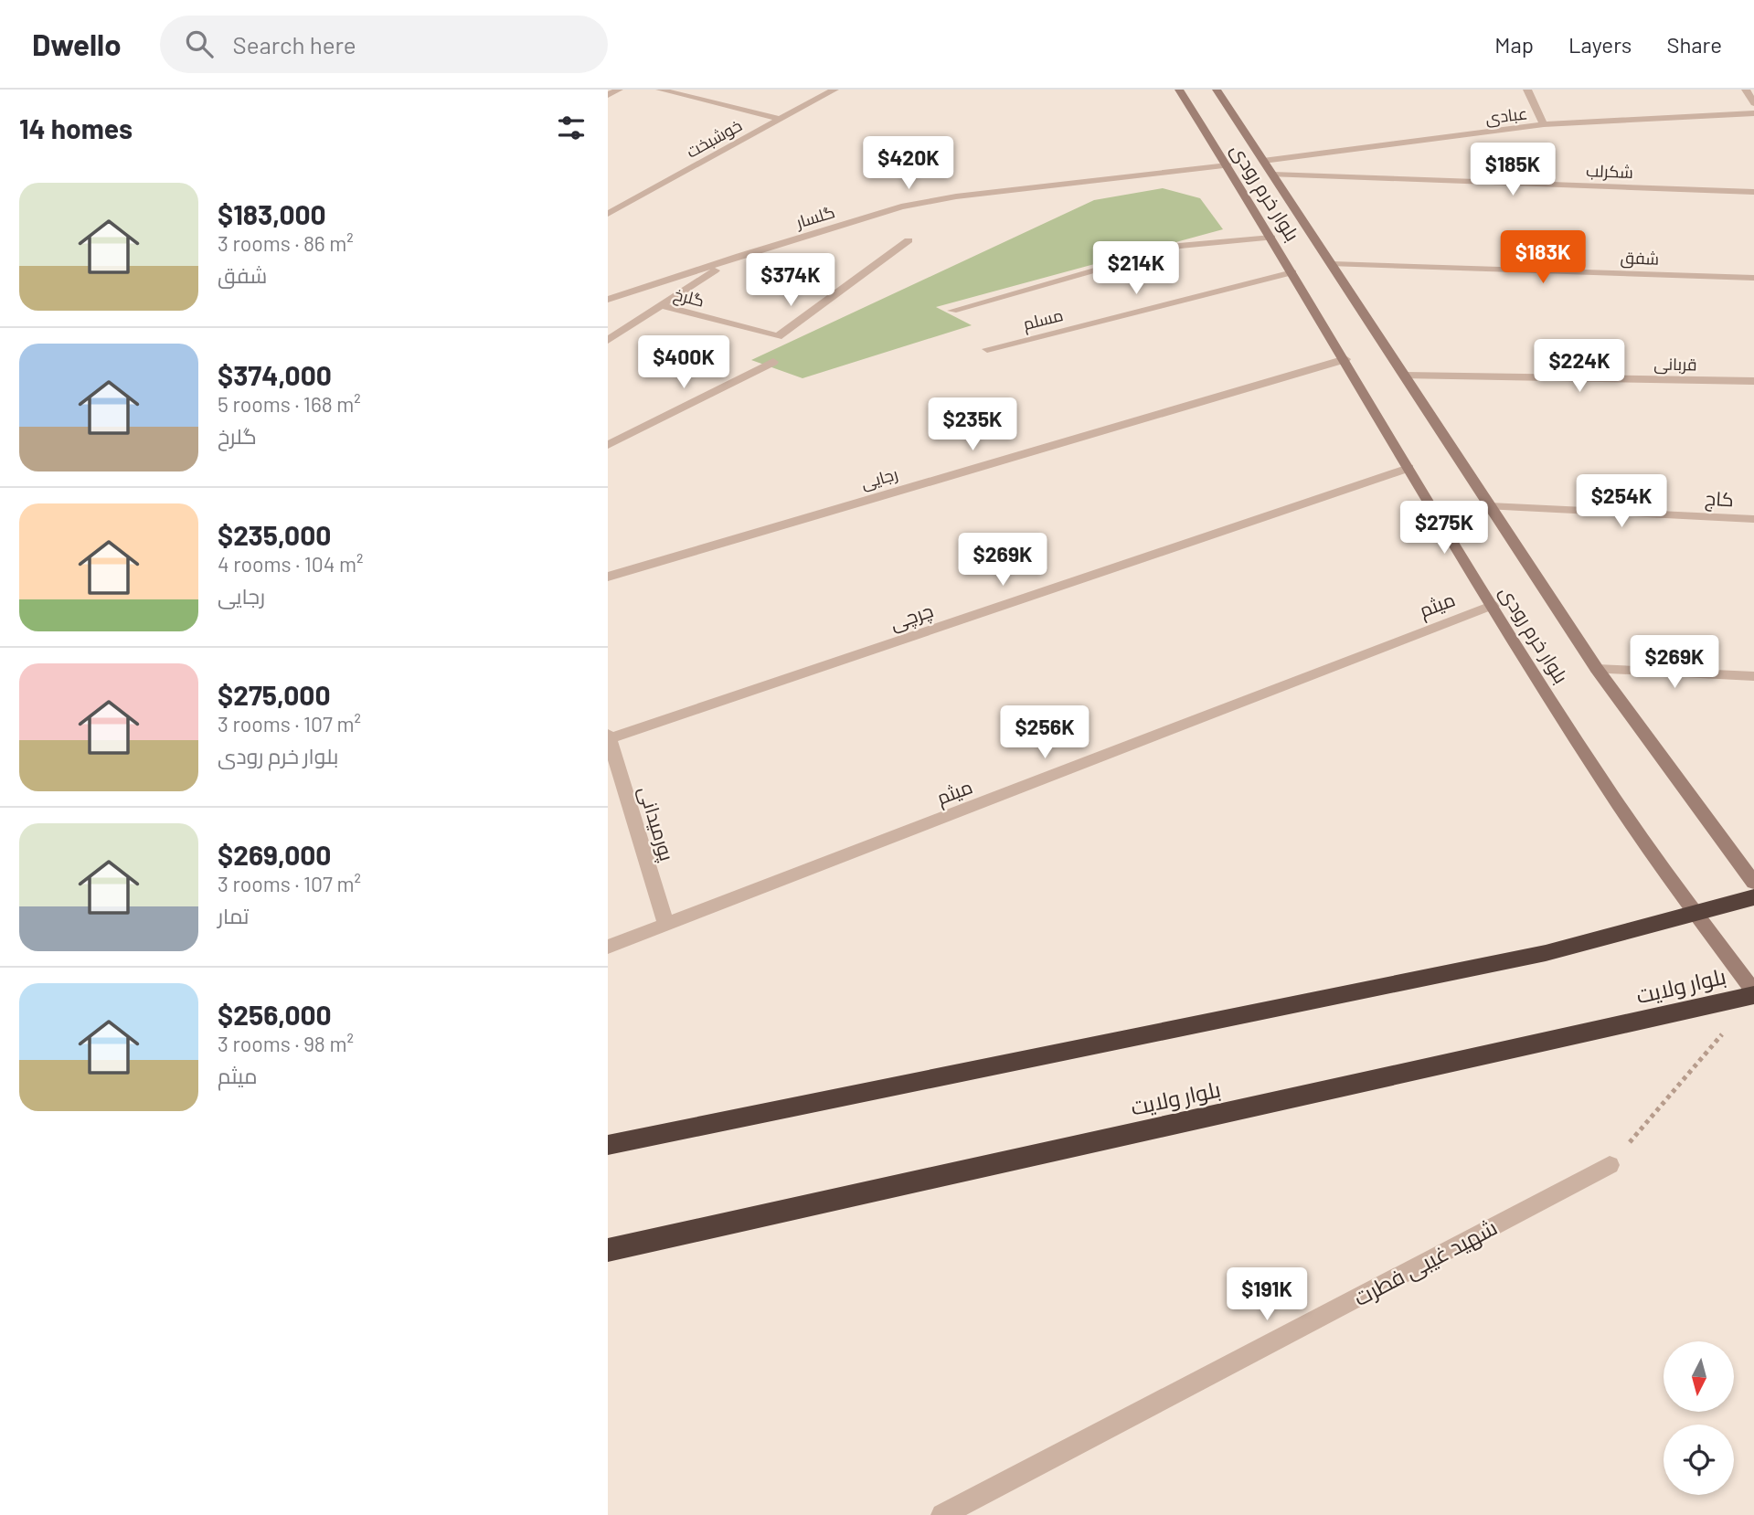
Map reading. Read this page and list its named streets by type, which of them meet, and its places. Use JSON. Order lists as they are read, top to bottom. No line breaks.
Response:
{"streets":{"highway":["بلوار ولایت"],"main road":["بلوار خرم رودی"],"street":["عبادی","خوشبخت","شکرلب","گلسار","شفق","گلرخ","مسلم","قربانی","رجایی","کاج","میثم","چرچی","پورمیدانی","شهید غیبی فطرت"]},"crossings":[["عبادی","بلوار خرم رودی"],["شکرلب","بلوار خرم رودی"],["بلوار خرم رودی","گلسار"],["بلوار خرم رودی","شفق"],["بلوار خرم رودی","مسلم"],["بلوار خرم رودی","قربانی"],["بلوار خرم رودی","رجایی"],["بلوار خرم رودی","کاج"],["بلوار خرم رودی","میثم"],["بلوار خرم رودی","چرچی"],["بلوار خرم رودی","بلوار ولایت"],["میثم","پورمیدانی"],["چرچی","پورمیدانی"]],"north":"bottom","page":{"header":"Dwello","search":"Search here","nav":["Map","Layers","Share"],"heading":"14 homes","price":["$420K","$185K","$183K","$214K","$374K","$400K","$224K","$235K","$254K","$275K","$269K","$269K","$256K","$191K"],"list":[{"name":"$183,000","note":"3 rooms · 86 m² · شفق"},{"name":"$374,000","note":"5 rooms · 168 m² · گلرخ"},{"name":"$235,000","note":"4 rooms · 104 m² · رجایی"},{"name":"$275,000","note":"3 rooms · 107 m² · بلوار خرم رودی"},{"name":"$269,000","note":"3 rooms · 107 m² · تمار"},{"name":"$256,000","note":"3 rooms · 98 m² · میثم"}]}}
